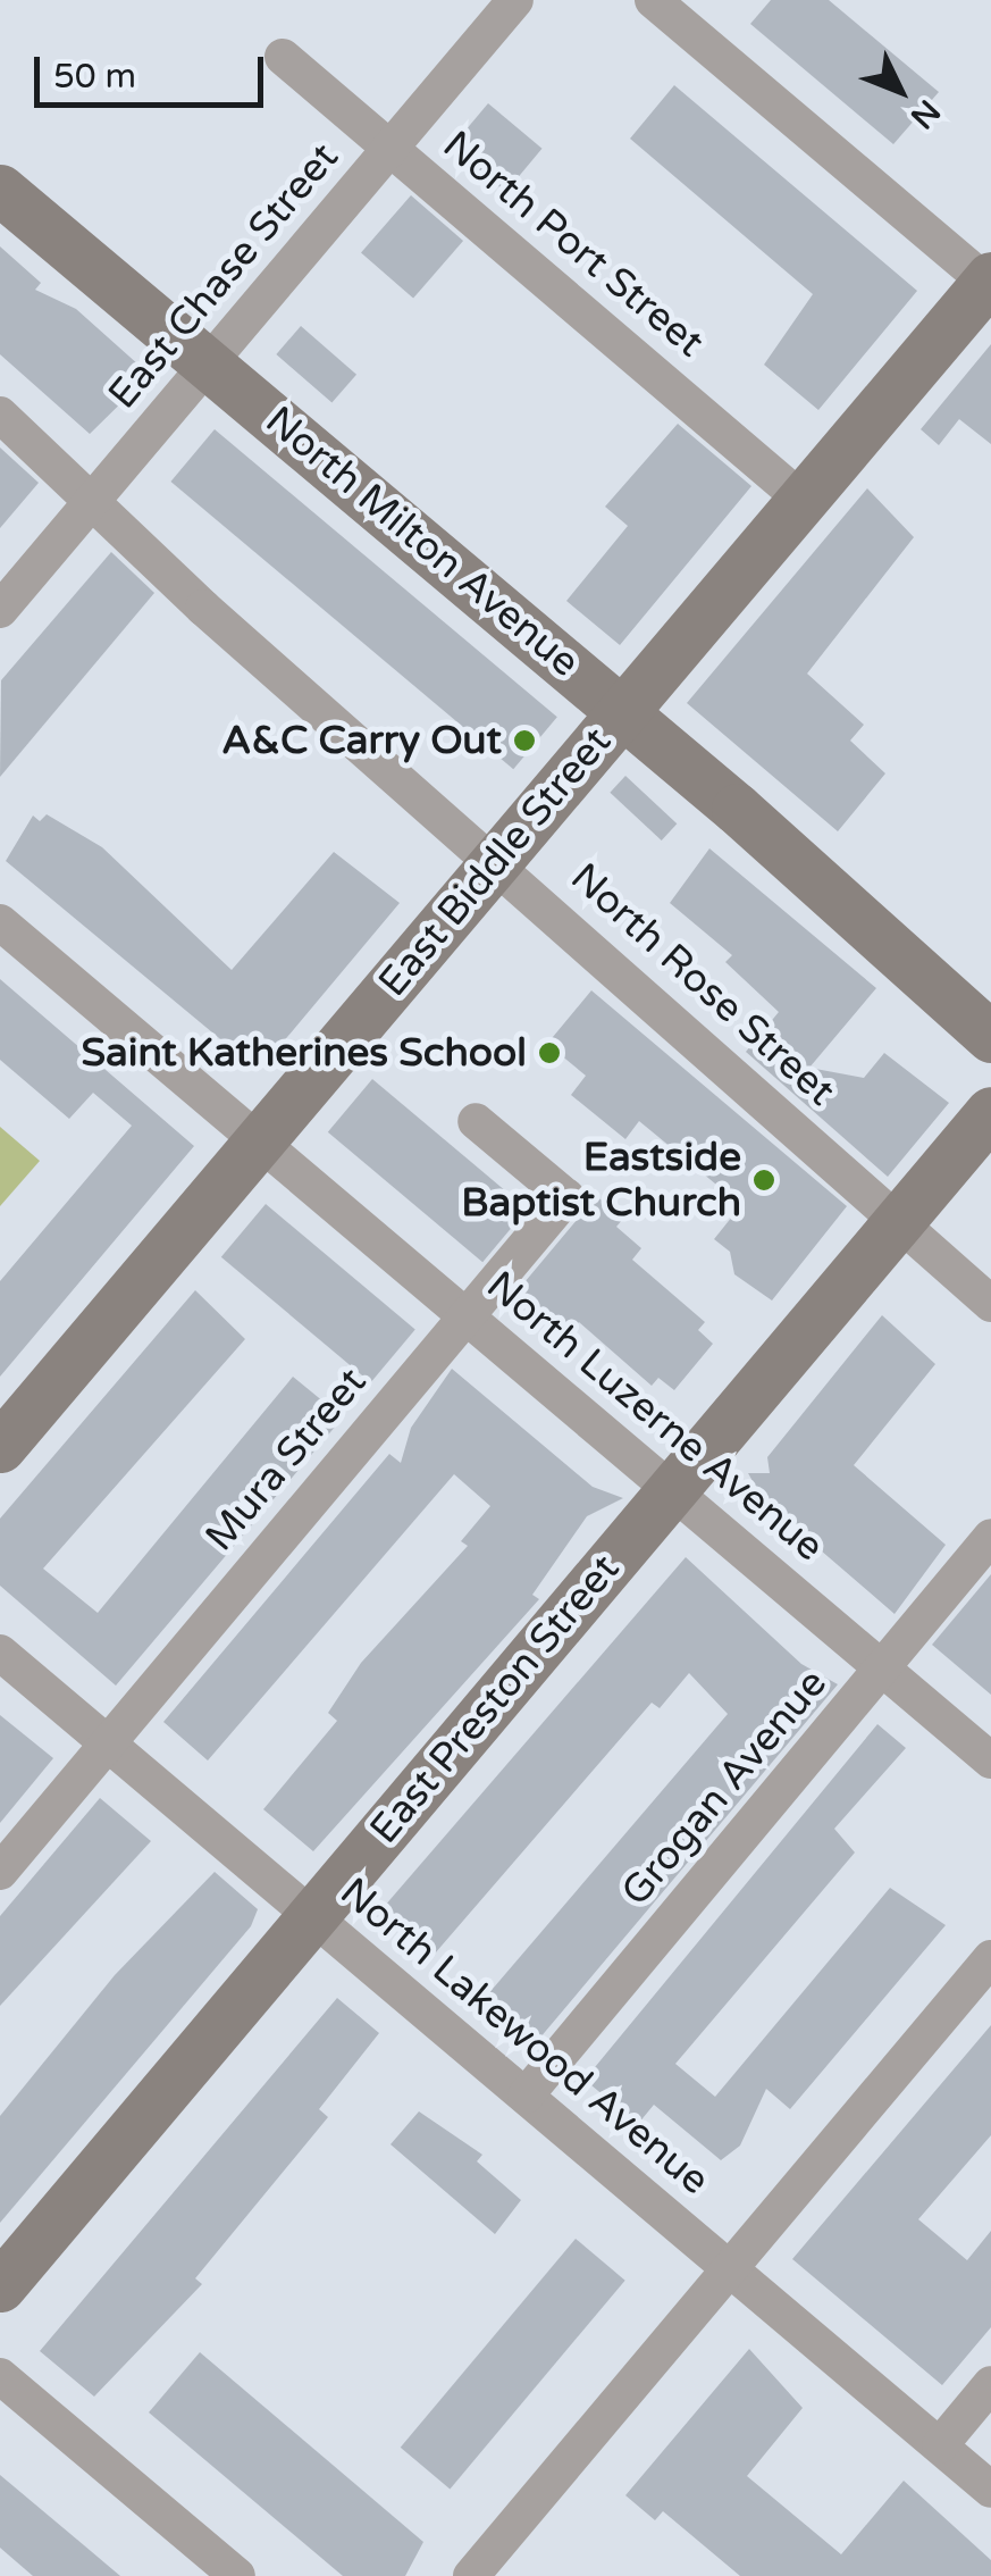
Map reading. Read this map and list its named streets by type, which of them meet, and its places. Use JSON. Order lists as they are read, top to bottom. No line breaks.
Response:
{"streets":{"street":["North Port Street","East Chase Street","North Milton Avenue","East Biddle Street","North Rose Street","North Luzerne Avenue","Mura Street","East Preston Street","Grogan Avenue","North Lakewood Avenue"]},"crossings":[["North Port Street","East Chase Street"],["North Port Street","East Biddle Street"],["East Chase Street","North Milton Avenue"],["East Chase Street","North Rose Street"],["North Milton Avenue","East Biddle Street"],["East Biddle Street","North Rose Street"],["East Biddle Street","North Luzerne Avenue"],["North Rose Street","East Preston Street"],["North Luzerne Avenue","Mura Street"],["North Luzerne Avenue","East Preston Street"],["North Luzerne Avenue","Grogan Avenue"],["Mura Street","North Lakewood Avenue"],["East Preston Street","North Lakewood Avenue"],["Grogan Avenue","North Lakewood Avenue"]],"places":["A&C Carry Out","Saint Katherines School","Eastside Baptist Church"],"scale_bar":"50 m","north":"bottom right"}
